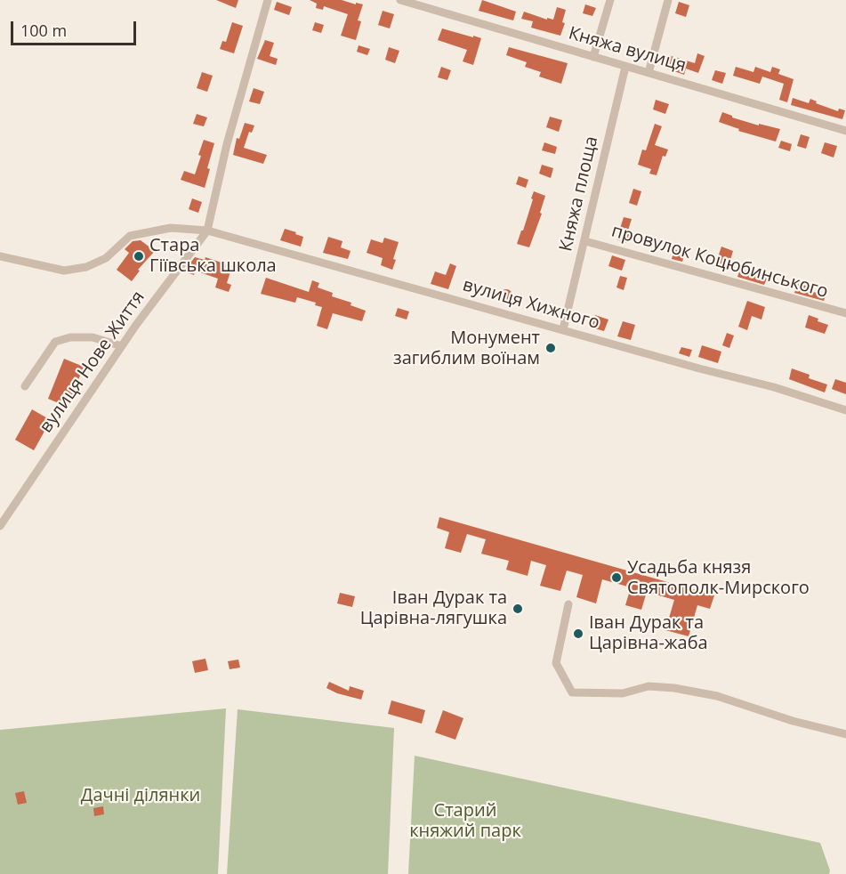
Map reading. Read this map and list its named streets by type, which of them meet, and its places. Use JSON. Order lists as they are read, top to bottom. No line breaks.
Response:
{"streets":{"street":["Княжа вулиця","Княжа площа","провулок Коцюбинського","вулиця Хижного","вулиця Нове Життя"]},"crossings":[["Княжа вулиця","Княжа площа"],["Княжа площа","провулок Коцюбинського"],["Княжа площа","вулиця Хижного"],["вулиця Хижного","вулиця Нове Життя"]],"parks":["Дачні ділянки","Старий княжий парк"],"places":["Стара Гіївська школа","Монумент загиблим воїнам","Усадьба князя Святополк-Мирского","Іван Дурак та Царівна-лягушка","Іван Дурак та Царівна-жаба"],"scale_bar":"100 m"}
